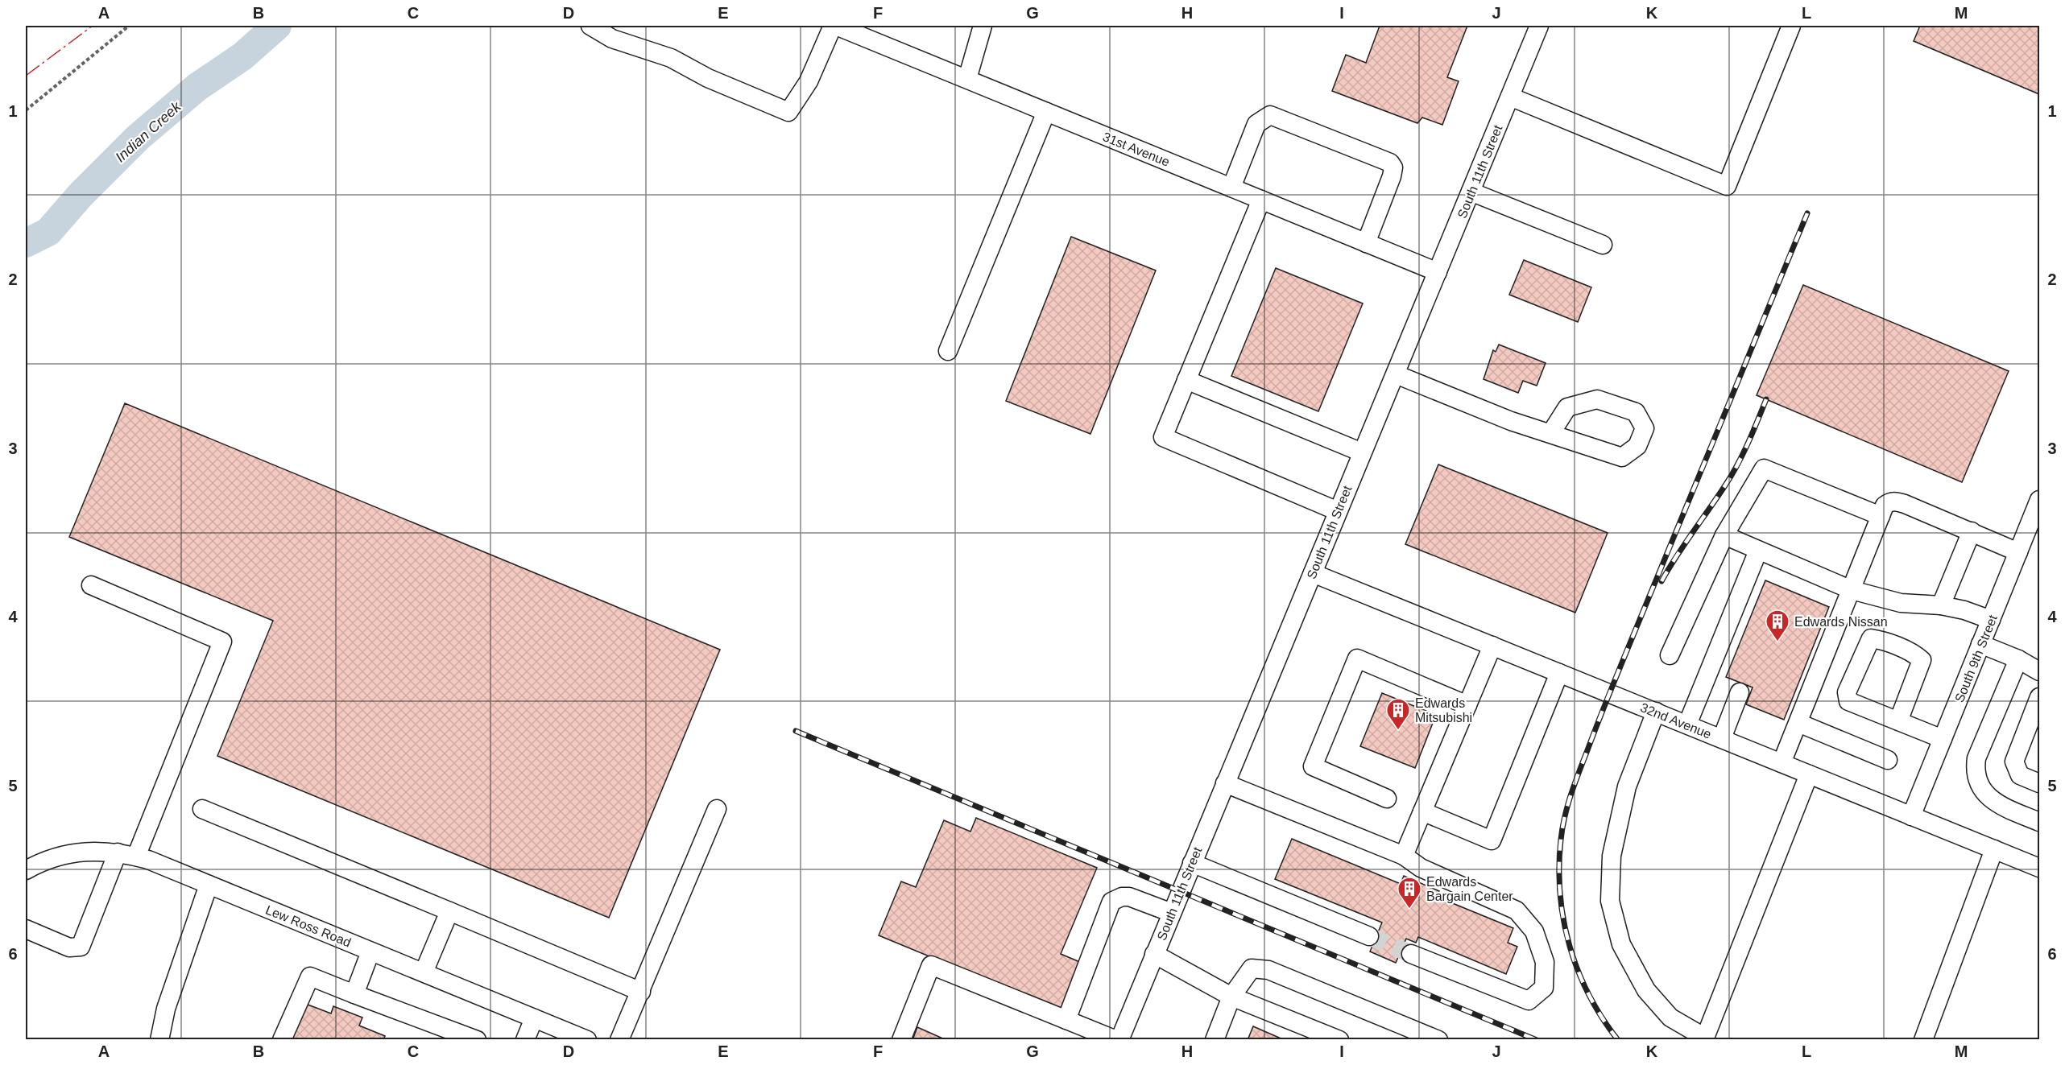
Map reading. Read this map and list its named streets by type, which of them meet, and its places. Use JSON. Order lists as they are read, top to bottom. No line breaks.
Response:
{"streets":{"street":["31st Avenue","South 11th Street","South 9th Street","32nd Avenue","Lew Ross Road"]},"crossings":[["31st Avenue","South 11th Street"],["South 11th Street","32nd Avenue"],["South 9th Street","32nd Avenue"]],"water":["Indian Creek"],"places":{"building":["Edwards Nissan","Edwards Mitsubishi","Edwards Bargain Center"]},"grid":{"columns":["A","B","C","D","E","F","G","H","I","J","K","L","M"],"rows":["1","2","3","4","5","6"]}}
